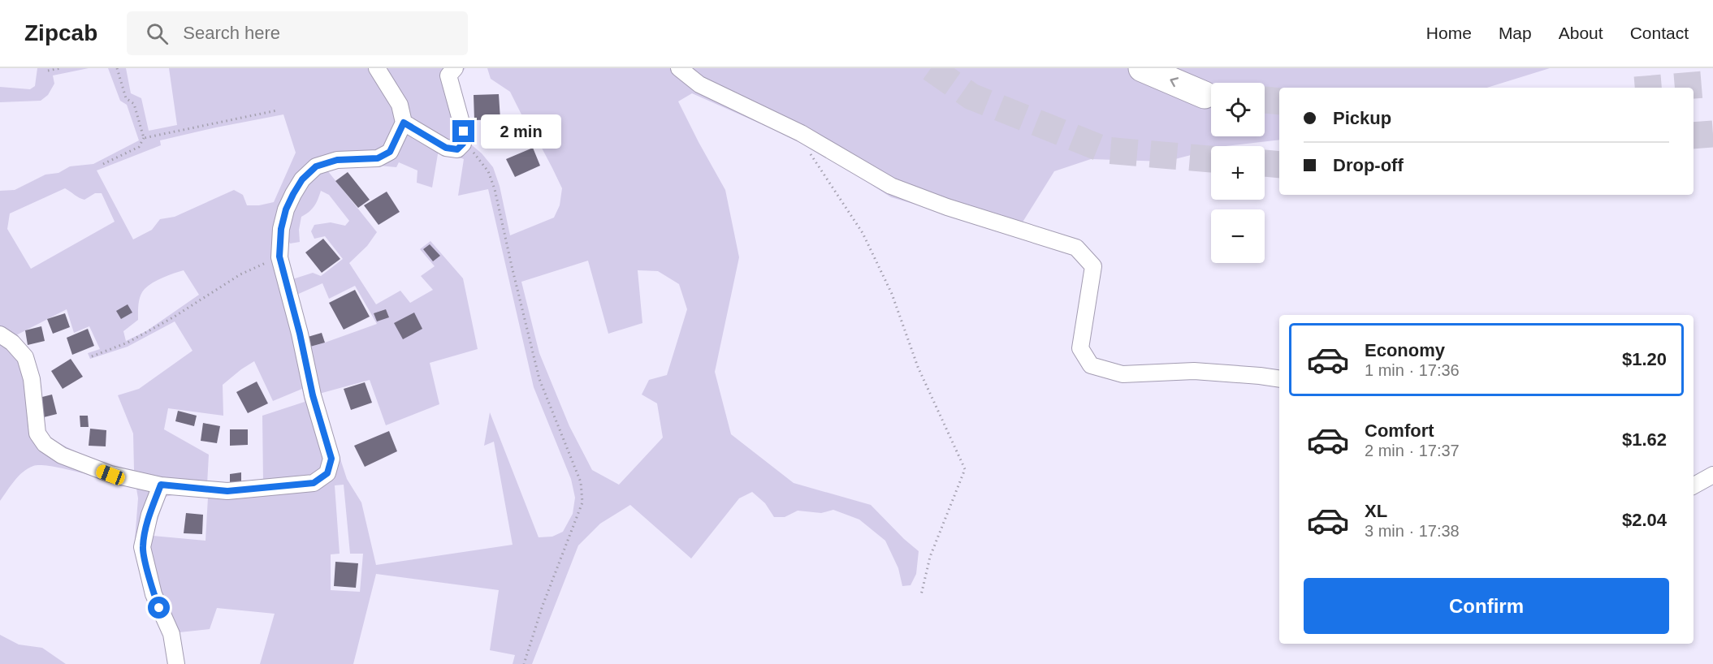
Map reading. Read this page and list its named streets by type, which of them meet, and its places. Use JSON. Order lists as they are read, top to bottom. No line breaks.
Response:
{"page":{"header":"Zipcab","search":"Search here","nav":["Home","Map","About","Contact"],"map_buttons":["+","−"],"banner":["Pickup","Drop-off"],"bubble":"2 min","list":[{"name":"Economy","note":"1 min · 17:36","value":"$1.20"},{"name":"Comfort","note":"2 min · 17:37","value":"$1.62"},{"name":"XL","note":"3 min · 17:38","value":"$2.04"}],"buttons":"Confirm"}}
